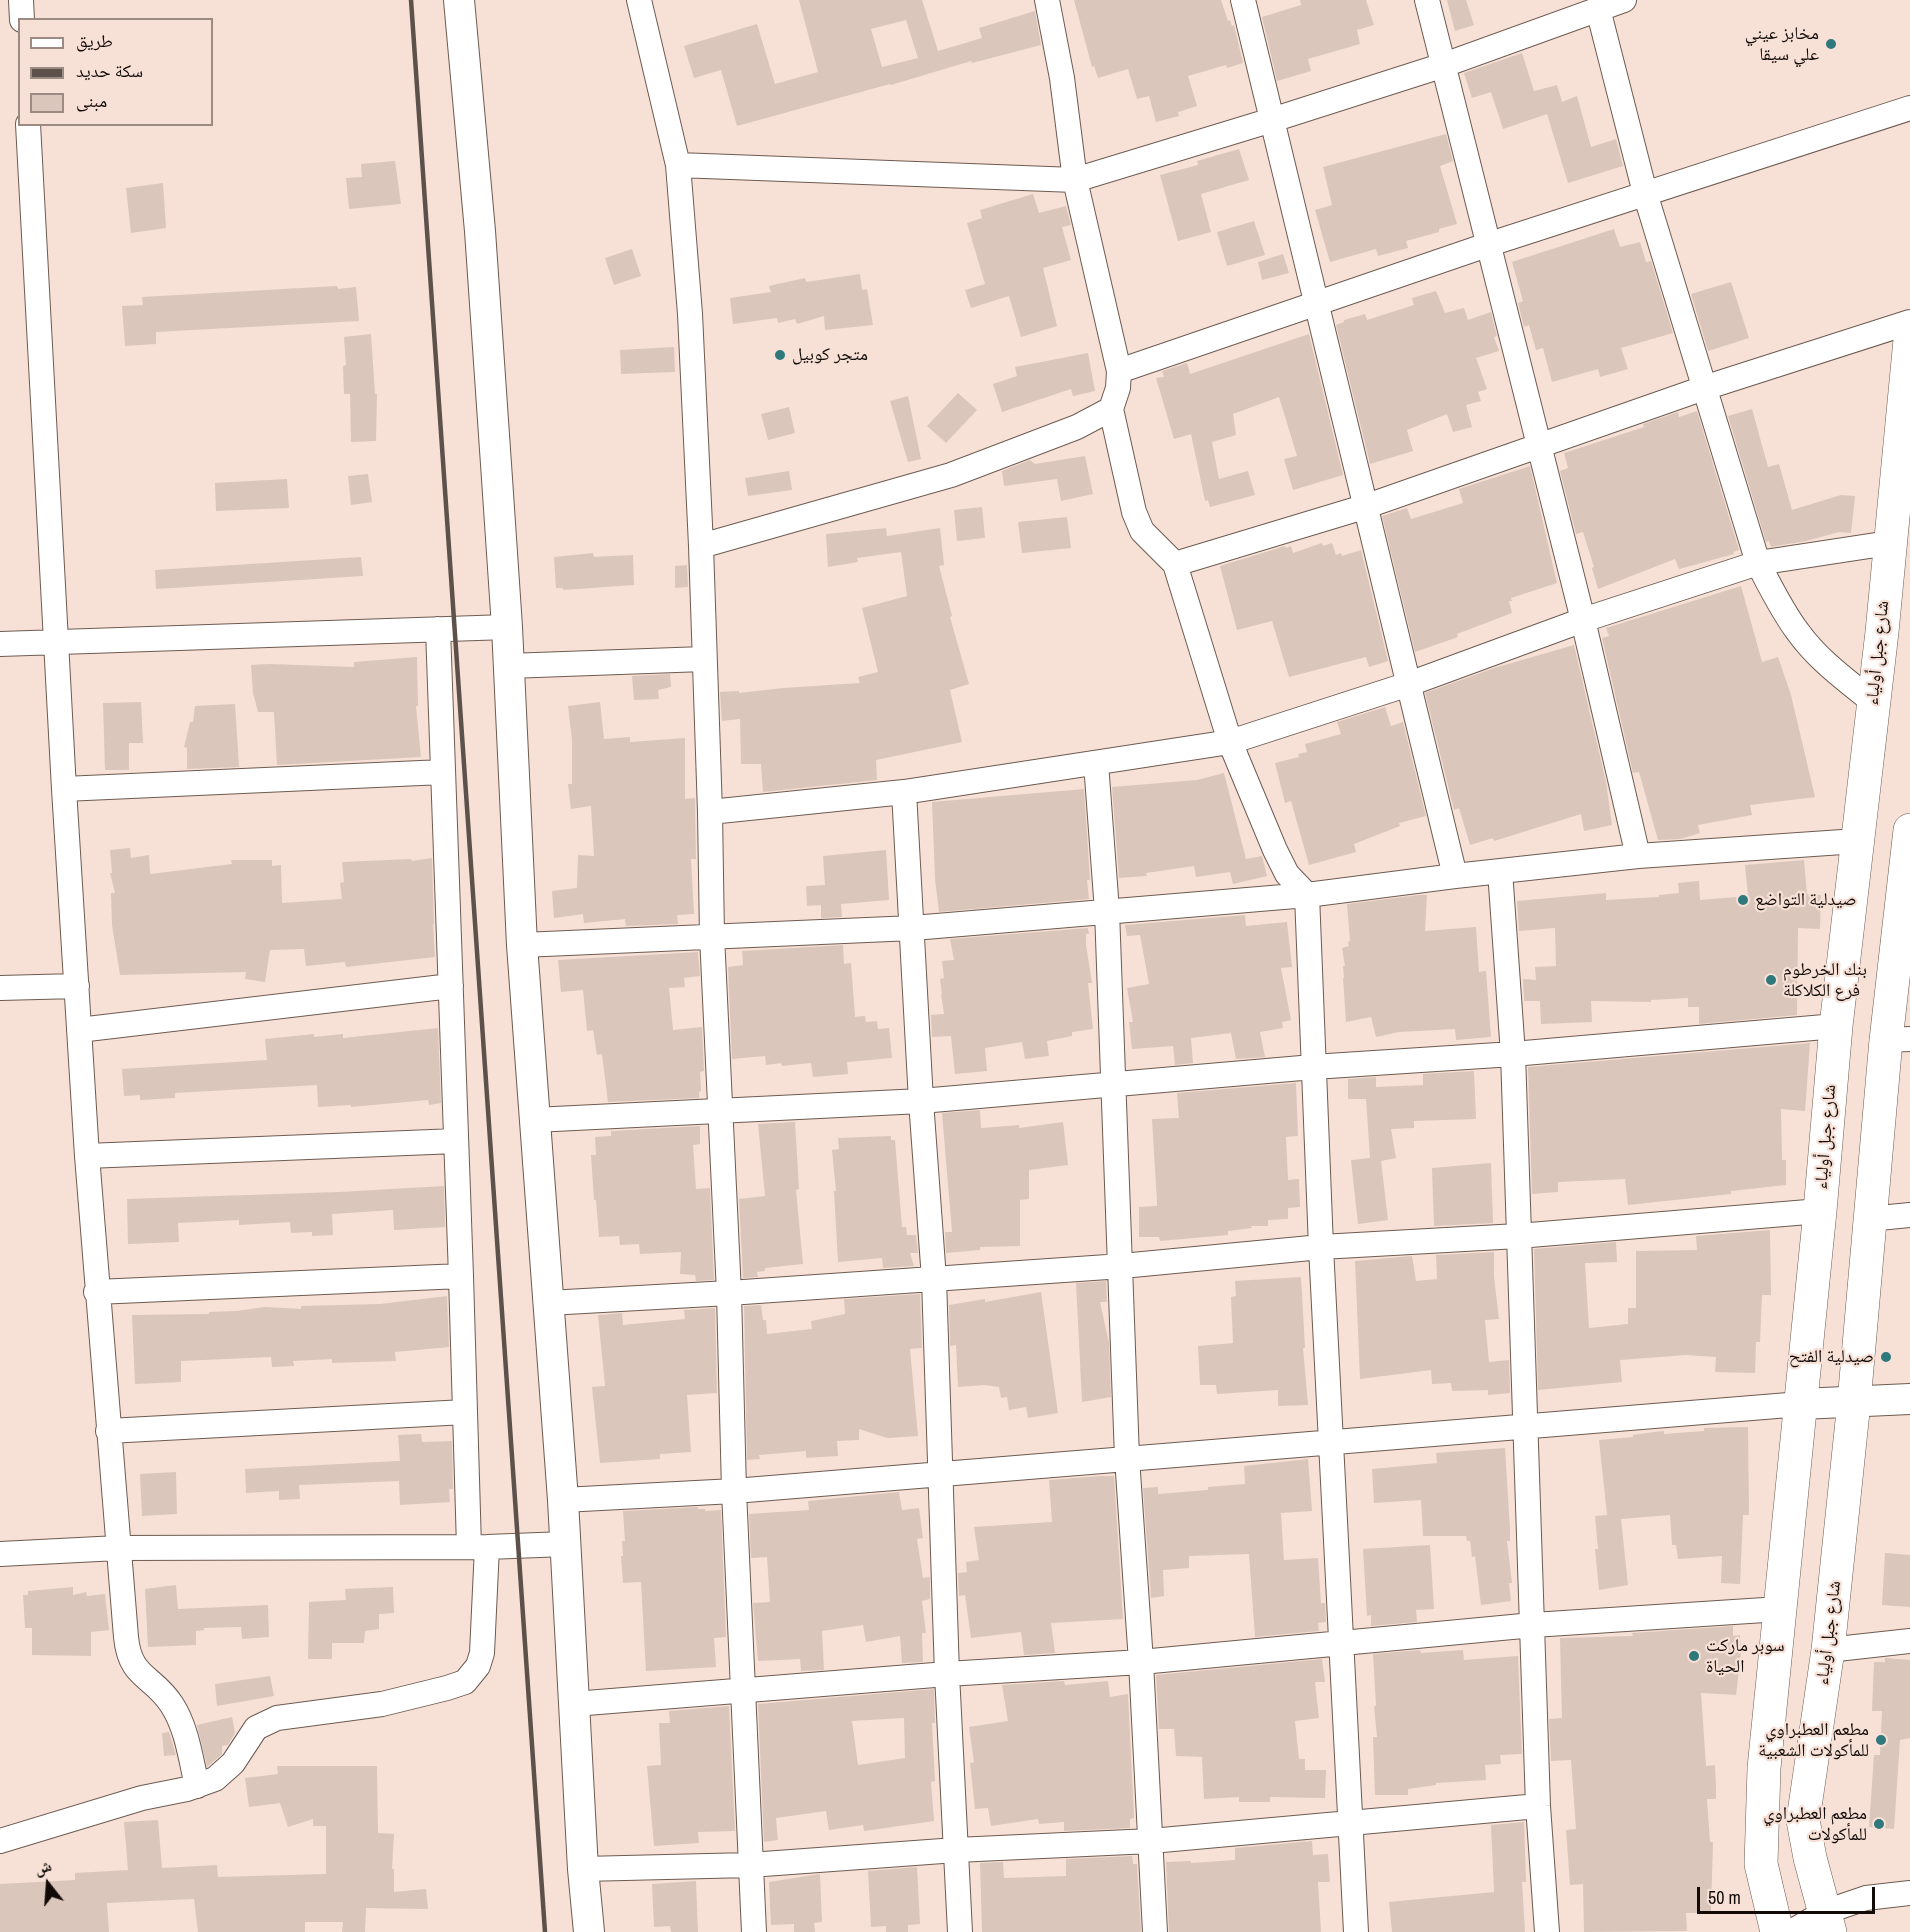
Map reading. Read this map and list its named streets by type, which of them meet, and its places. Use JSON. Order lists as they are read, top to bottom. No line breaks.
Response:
{"streets":{"main road":["شارع جبل أولياء"]},"places":["مخابز عيني علي سيقا","متجر كوبيل","صيدلية التواضع","بنك الخرطوم فرع الكلاكلة","صيدلية الفتح","سوبر ماركت الحياة","مطعم العطبراوي للمأكولات الشعبية","مطعم العطبراوي للمأكولات"],"legend":["طريق","سكة حديد","مبنى"],"scale_bar":"50 m","north":"top"}
